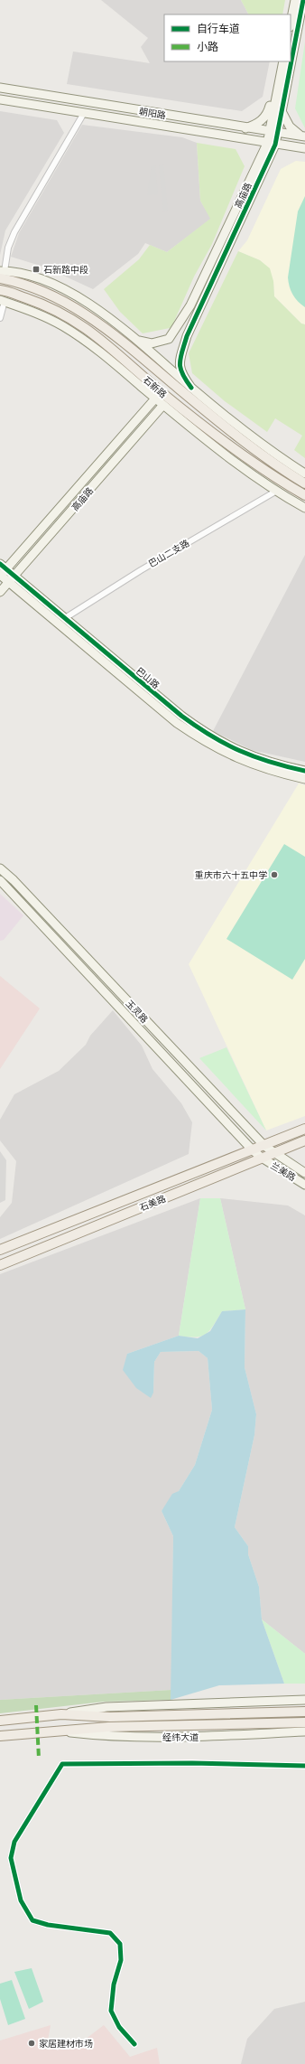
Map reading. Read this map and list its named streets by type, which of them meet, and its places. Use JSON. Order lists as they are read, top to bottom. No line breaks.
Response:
{"streets":{"main road":["石新路","石美路","经纬大道"],"street":["朝阳路","高庙路","巴山二支路","巴山路","玉灵路","兰美路"]},"crossings":[["朝阳路","高庙路"],["高庙路","巴山路"],["巴山二支路","巴山路"],["玉灵路","兰美路"],["玉灵路","石美路"],["兰美路","石美路"]],"places":{"transit":["石新路中段"],"other":["重庆市六十五中学","家居建材市场"]},"legend":["自行车道","小路"]}
